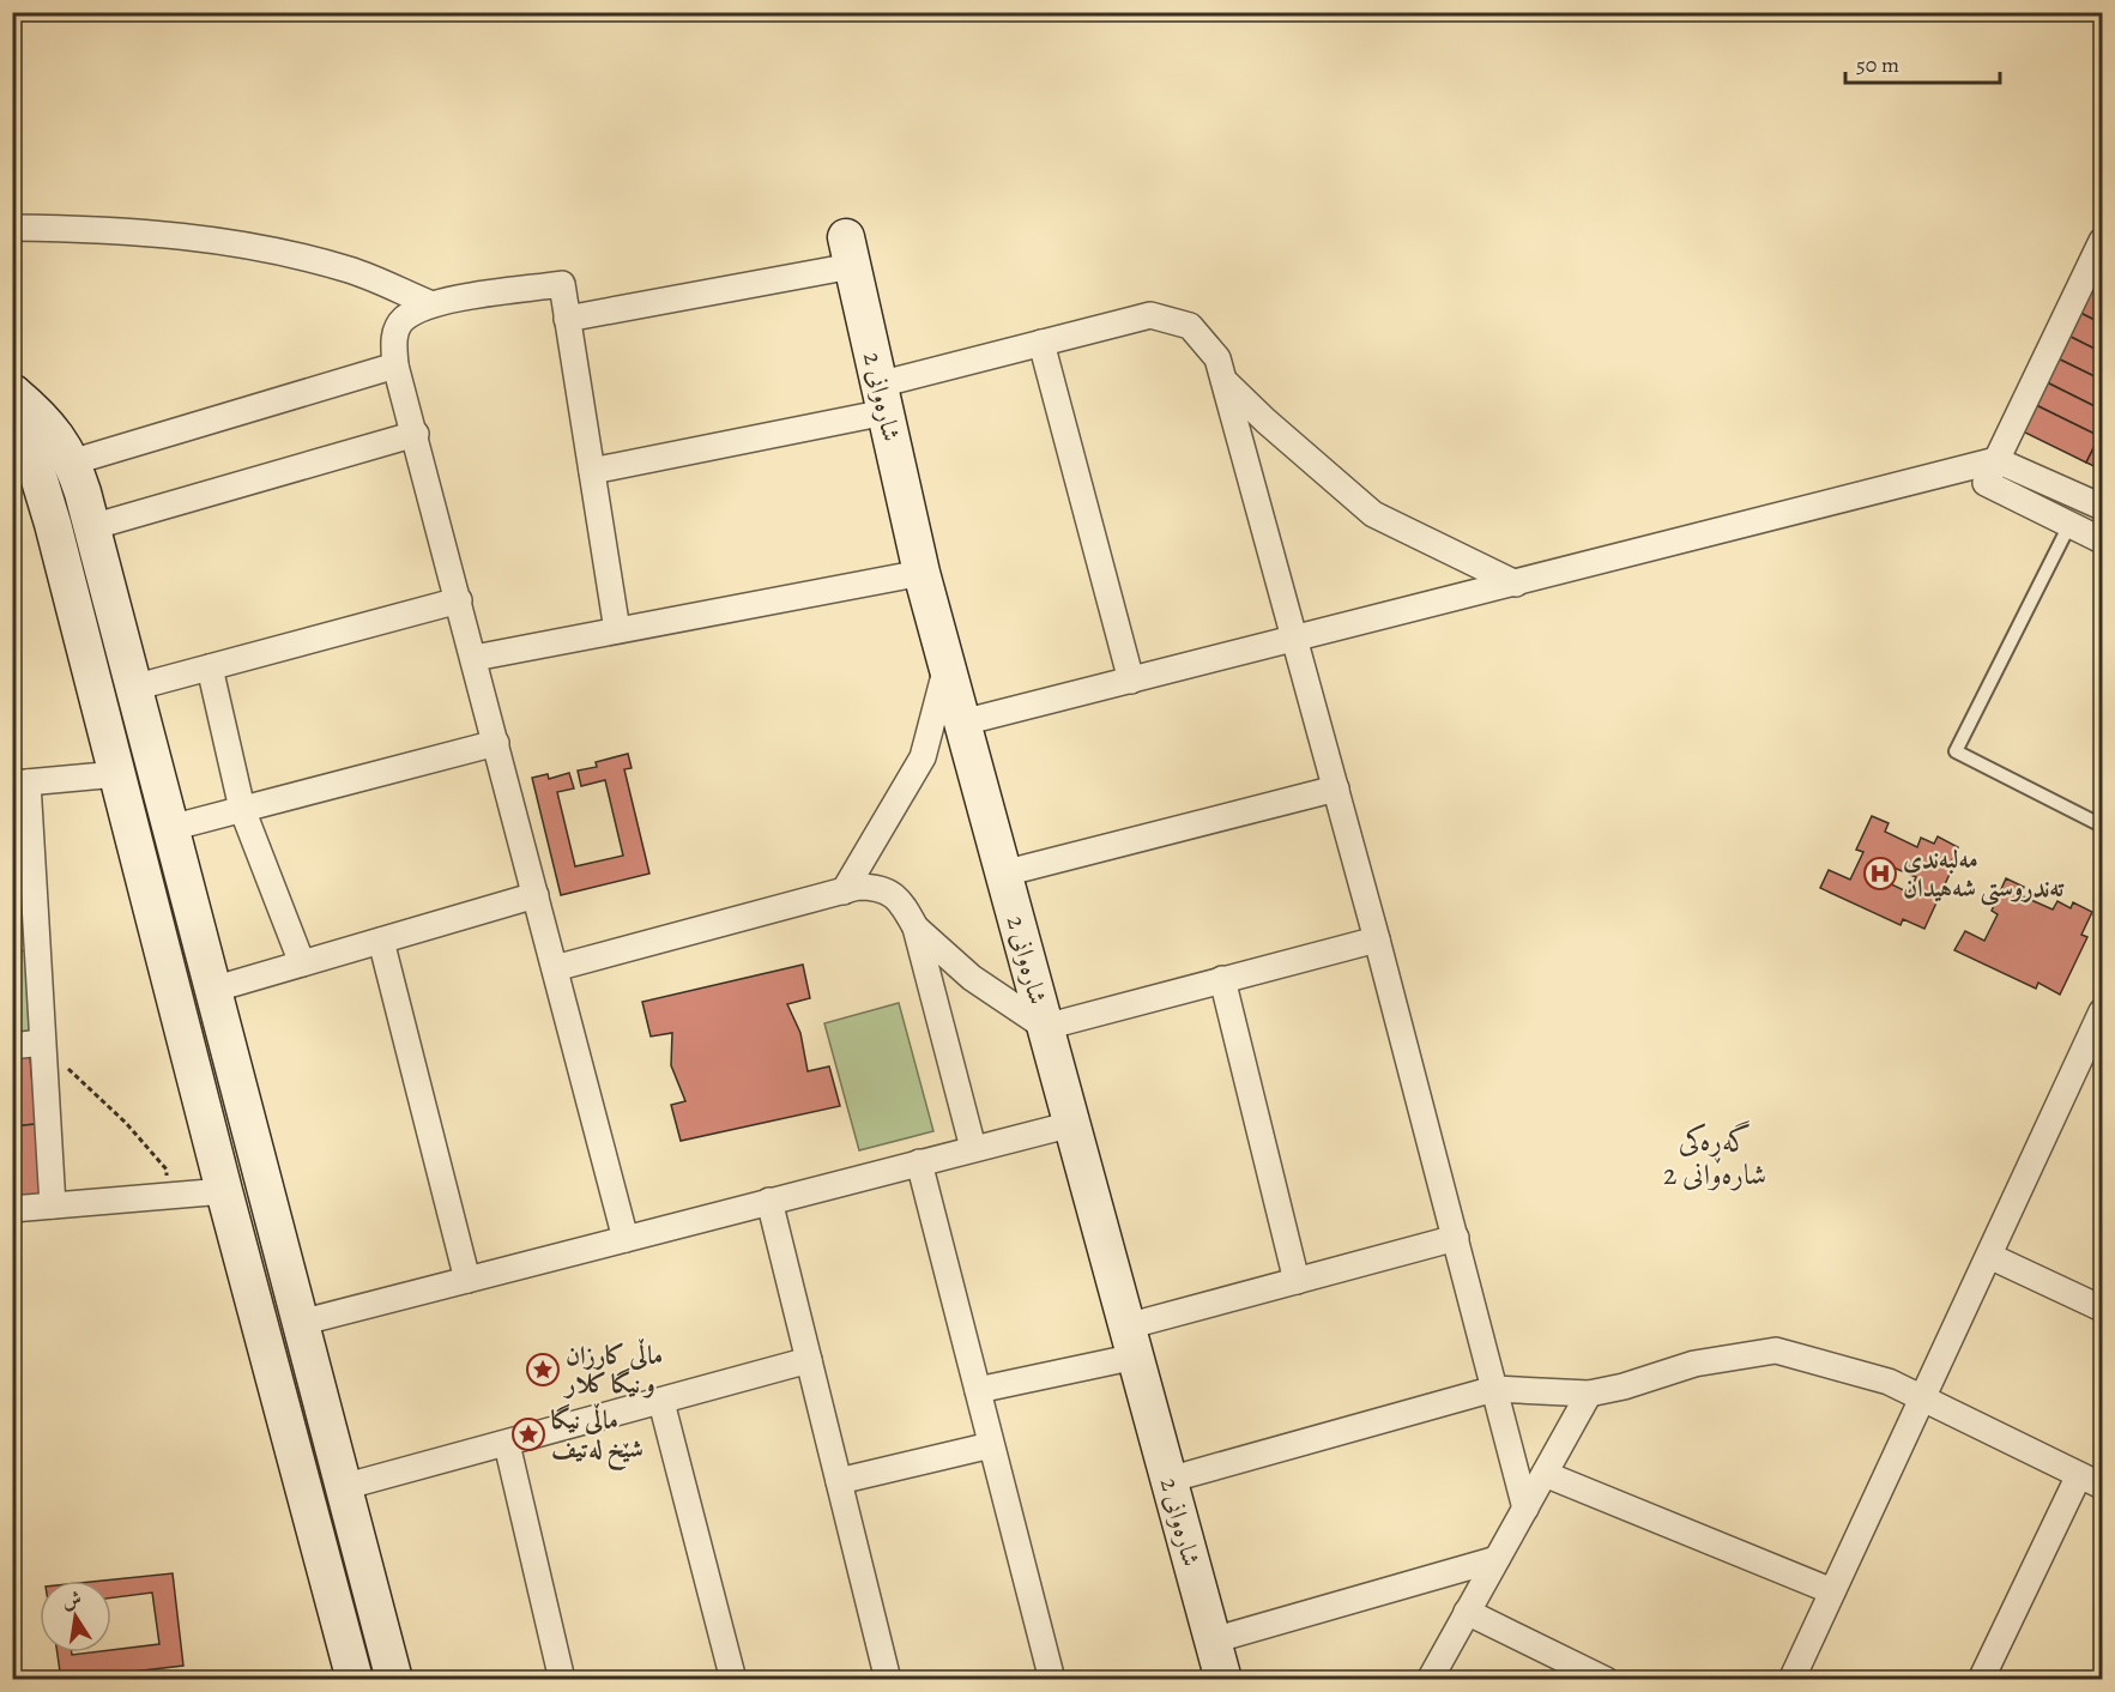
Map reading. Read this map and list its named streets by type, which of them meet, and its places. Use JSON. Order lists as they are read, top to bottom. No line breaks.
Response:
{"streets":{"main road":["شارەوانی 2"]},"districts":["گەڕەکی شارەوانی 2"],"places":{"hospital":["مەلبەندی تەندروستی شەهیدان"],"place":["ماڵی کارزان و نیگا کلار","ماڵی نیگا شێخ لەتیف"]},"scale_bar":"50 m","north":"top"}
